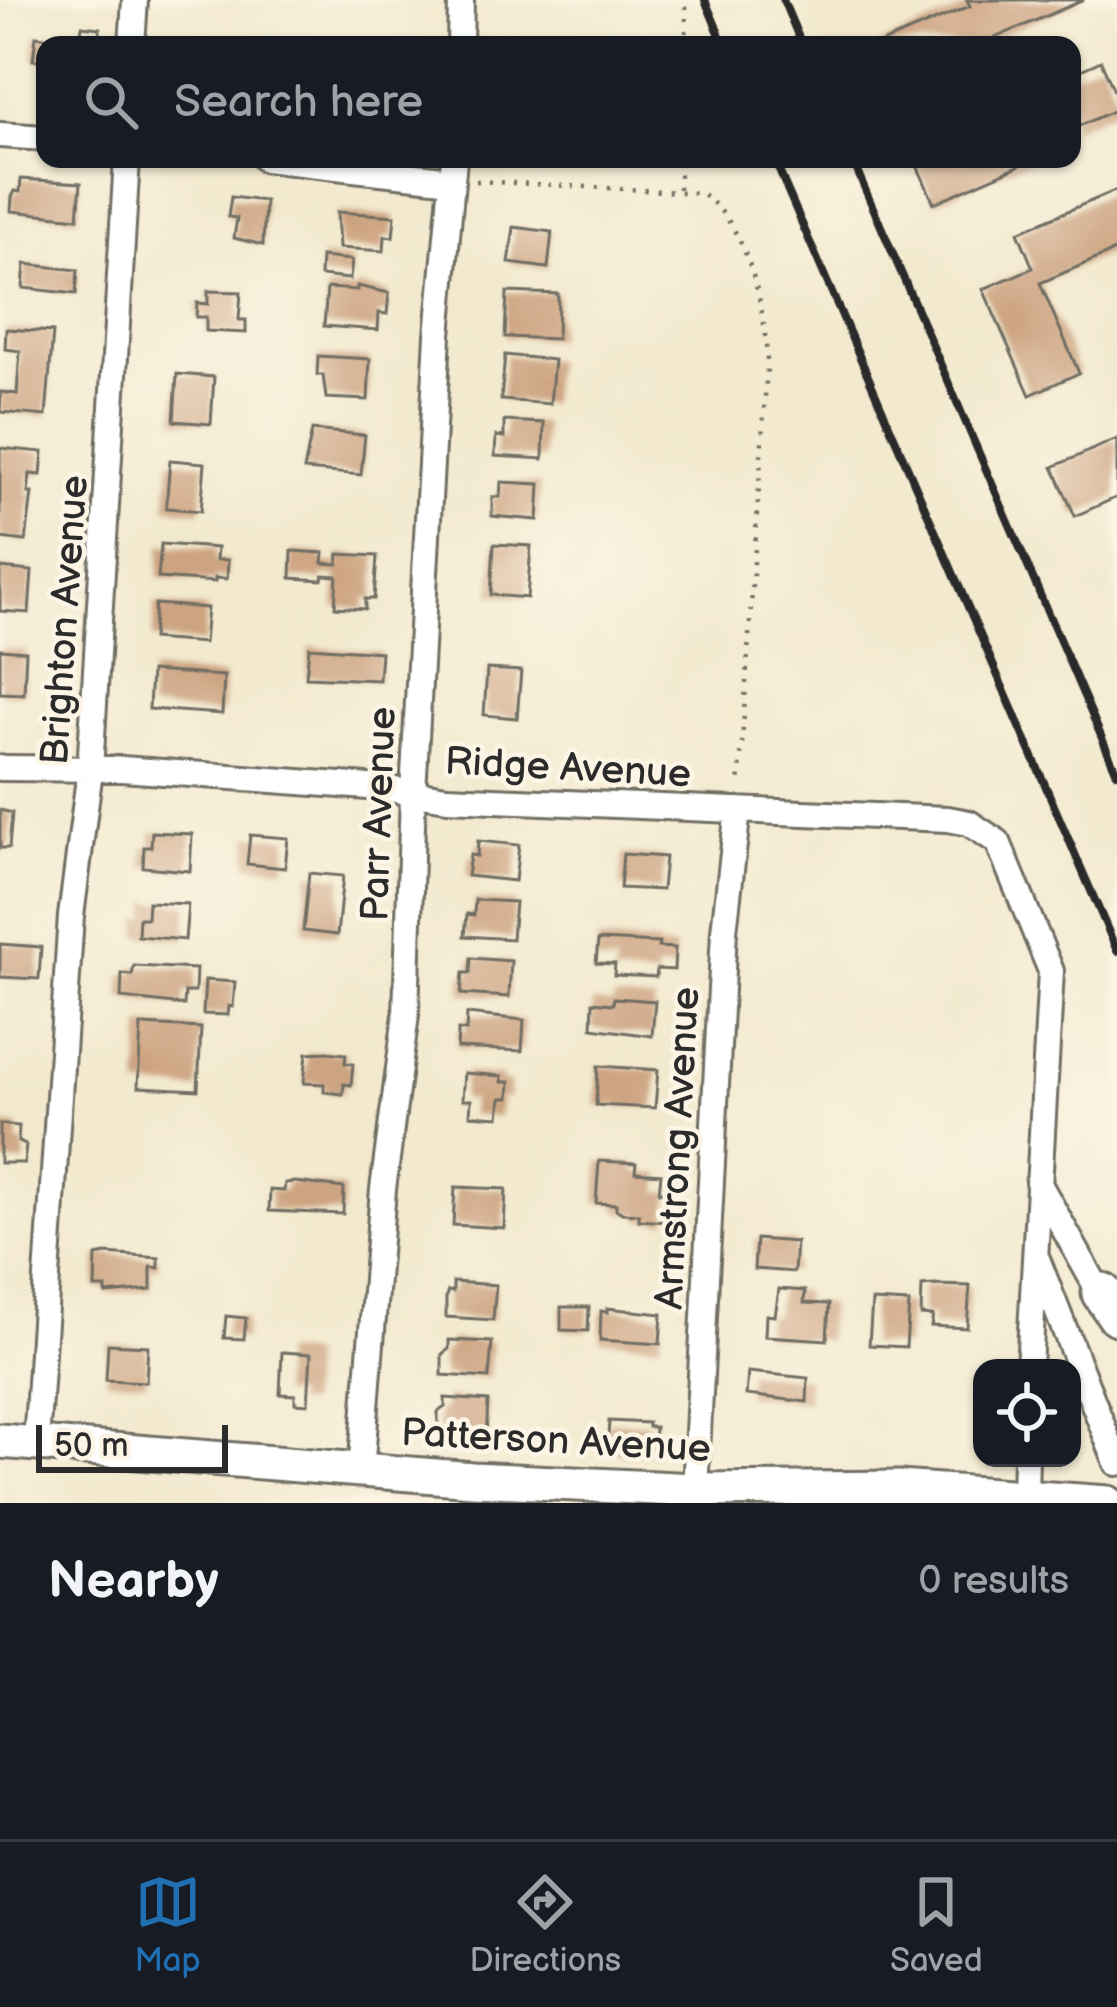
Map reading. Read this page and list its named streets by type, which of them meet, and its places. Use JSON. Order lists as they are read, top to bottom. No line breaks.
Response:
{"streets":{"main road":["Patterson Avenue"],"street":["Brighton Avenue","Ridge Avenue","Parr Avenue","Armstrong Avenue"]},"crossings":[["Brighton Avenue","Ridge Avenue"],["Brighton Avenue","Patterson Avenue"],["Ridge Avenue","Parr Avenue"],["Ridge Avenue","Armstrong Avenue"],["Parr Avenue","Patterson Avenue"],["Armstrong Avenue","Patterson Avenue"]],"scale_bar":"50 m","page":{"search":"Search here","scale":"50 m","heading":["Nearby","0 results"],"nav":["Map","Directions","Saved"]}}
